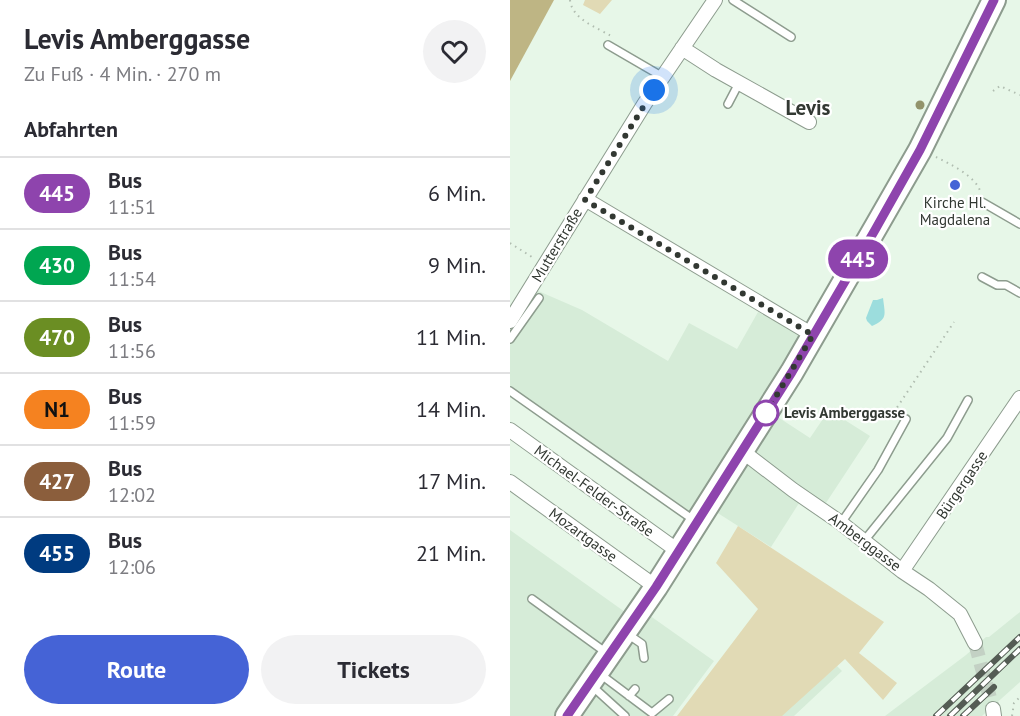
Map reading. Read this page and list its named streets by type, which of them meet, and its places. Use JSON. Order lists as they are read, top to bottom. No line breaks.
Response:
{"streets":{"street":["Mutterstraße","Bürgergasse","Michael-Felder-Straße","Mozartgasse","Amberggasse"]},"crossings":[["Bürgergasse","Amberggasse"]],"districts":["Levis"],"places":["Kirche Hl. Magdalena","Levis Amberggasse"],"lines":["bus line 445"],"page":{"heading":[["Levis Amberggasse","Zu Fuß · 4 Min. · 270 m"],"Abfahrten"],"on_map":"445","list":[{"mark":"445","name":"Bus","note":"11:51","value":"6 Min."},{"mark":"430","name":"Bus","note":"11:54","value":"9 Min."},{"mark":"470","name":"Bus","note":"11:56","value":"11 Min."},{"mark":"N1","name":"Bus","note":"11:59","value":"14 Min."},{"mark":"427","name":"Bus","note":"12:02","value":"17 Min."},{"mark":"455","name":"Bus","note":"12:06","value":"21 Min."}],"buttons":["Route","Tickets"]}}
